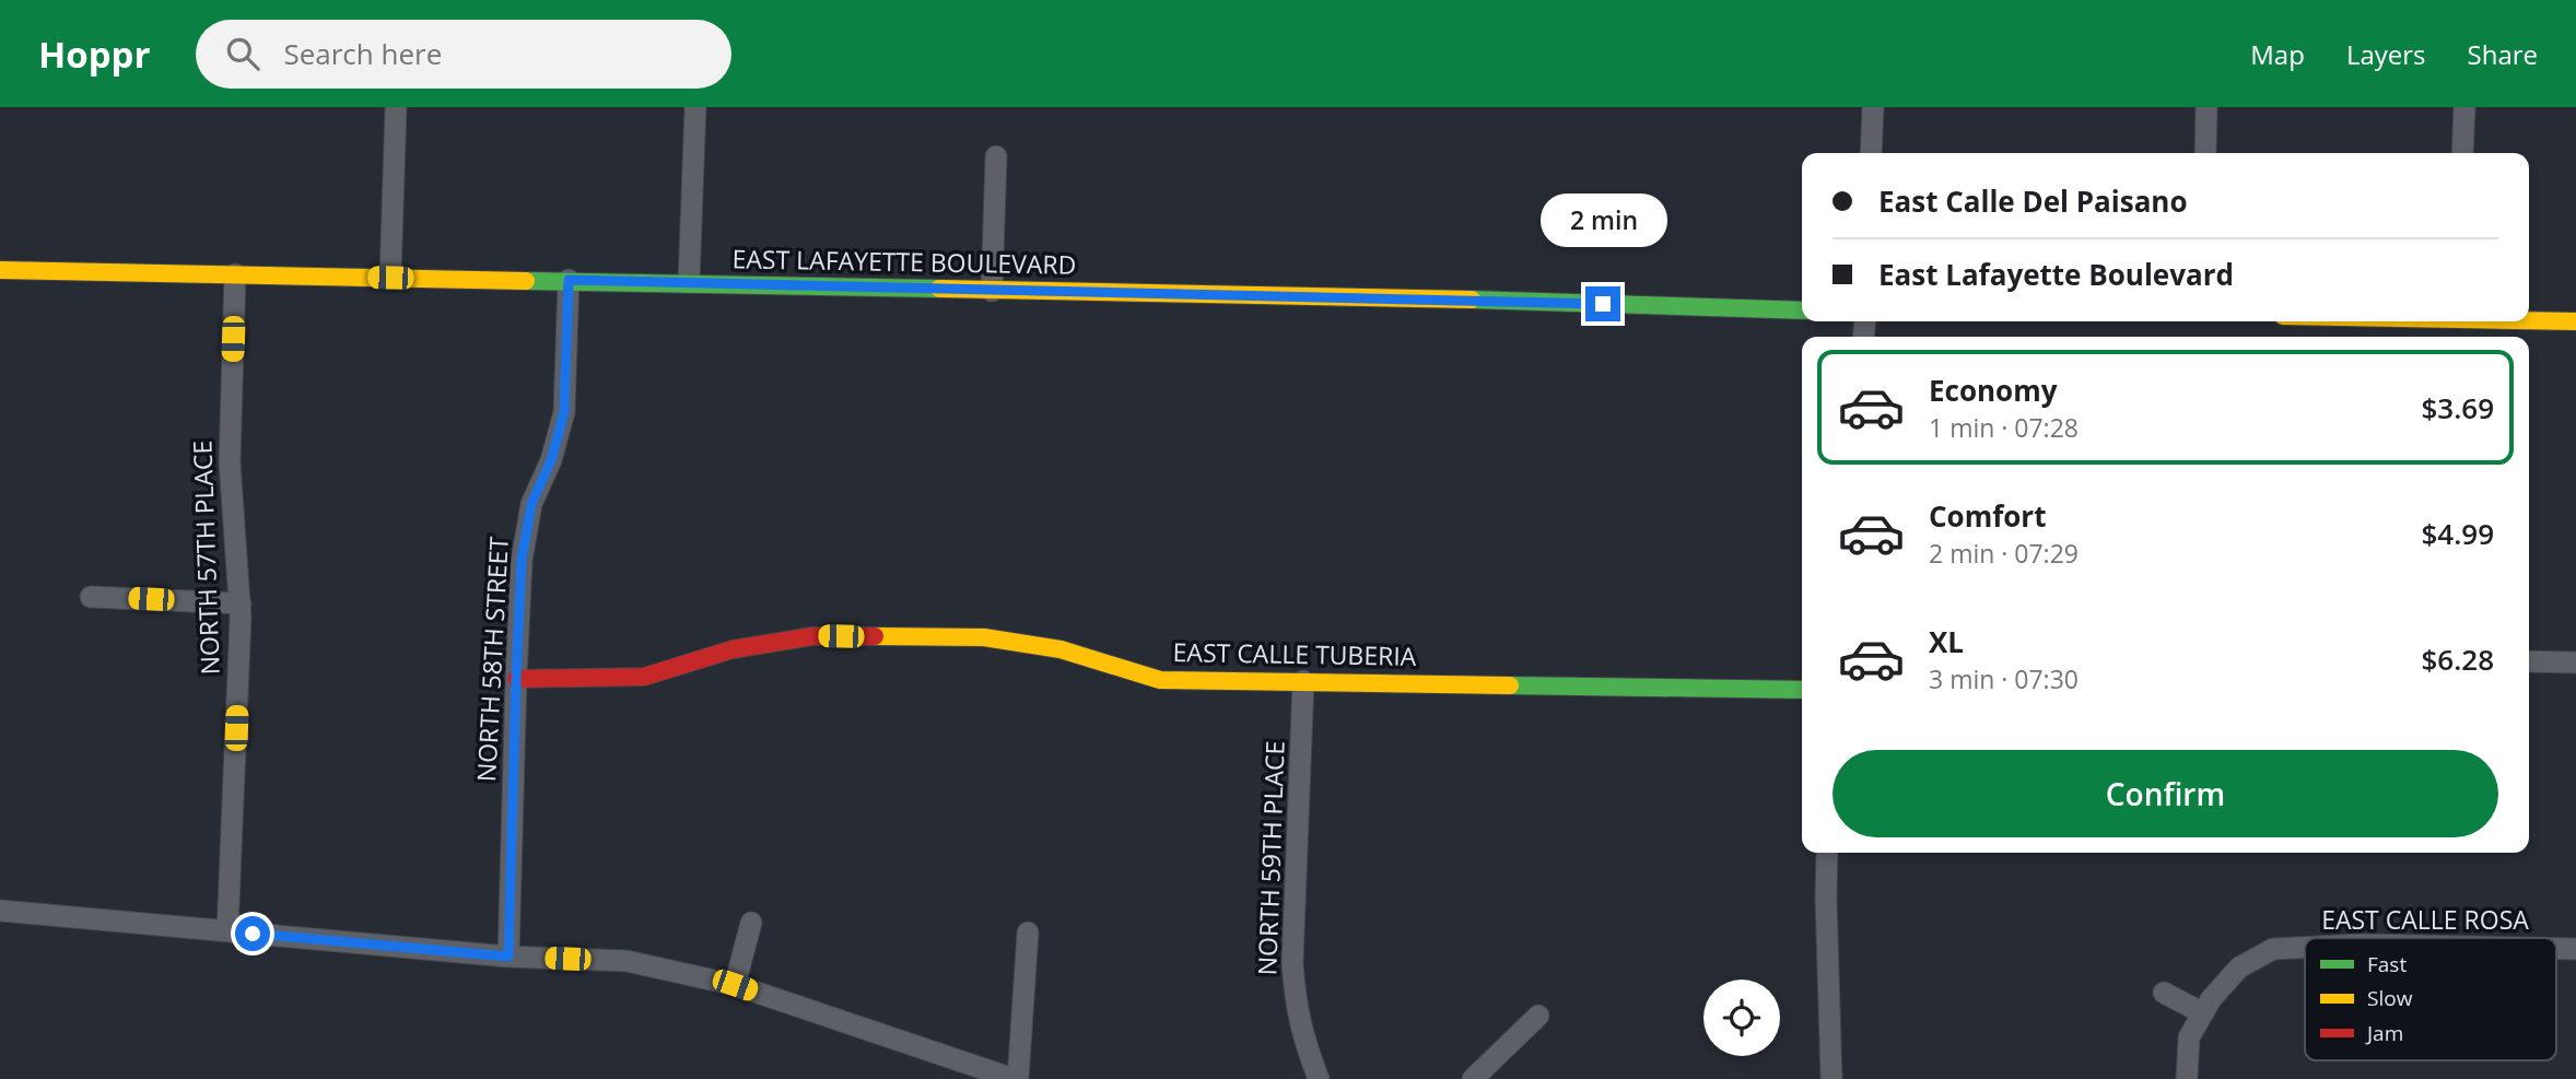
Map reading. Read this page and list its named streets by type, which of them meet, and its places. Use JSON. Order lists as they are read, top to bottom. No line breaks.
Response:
{"streets":{"street":["EAST LAFAYETTE BOULEVARD","NORTH 57TH PLACE","EAST CALLE TUBERIA","NORTH 58TH STREET","NORTH 59TH PLACE","EAST CALLE ROSA"]},"crossings":[["EAST LAFAYETTE BOULEVARD","NORTH 57TH PLACE"],["EAST LAFAYETTE BOULEVARD","NORTH 58TH STREET"],["EAST CALLE TUBERIA","NORTH 58TH STREET"],["EAST CALLE TUBERIA","NORTH 59TH PLACE"]],"legend":["Fast","Slow","Jam"],"page":{"header":"Hoppr","search":"Search here","nav":["Map","Layers","Share"],"banner":["East Calle Del Paisano","East Lafayette Boulevard"],"bubble":"2 min","list":[{"name":"Economy","note":"1 min · 07:28","value":"$3.69"},{"name":"Comfort","note":"2 min · 07:29","value":"$4.99"},{"name":"XL","note":"3 min · 07:30","value":"$6.28"}],"buttons":"Confirm"}}
